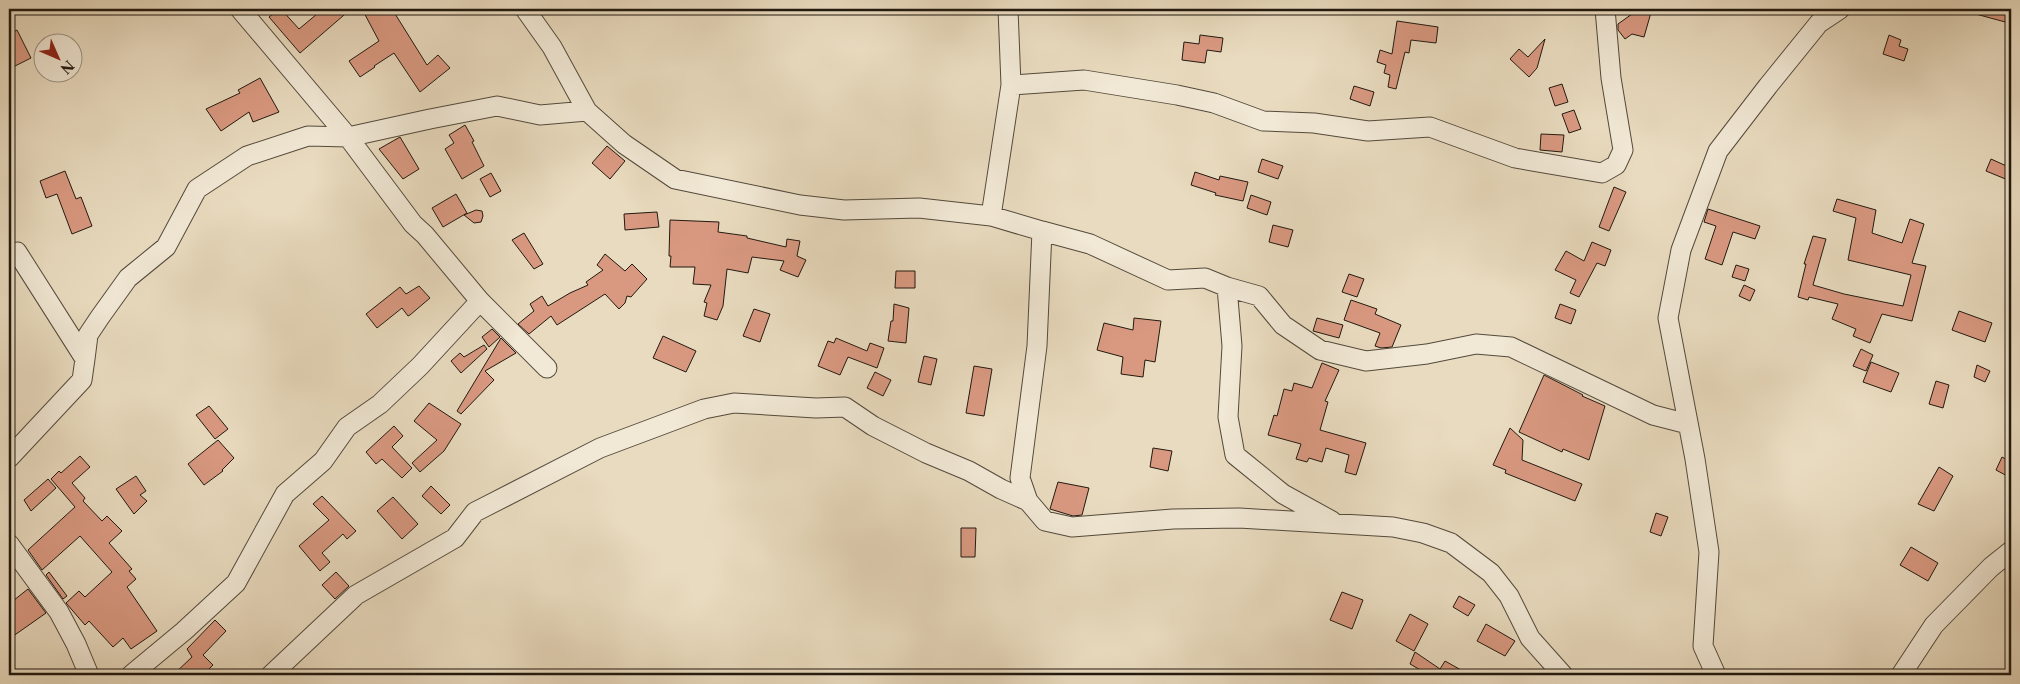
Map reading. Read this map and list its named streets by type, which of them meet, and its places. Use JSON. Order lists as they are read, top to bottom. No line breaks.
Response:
{"north":"bottom right"}
